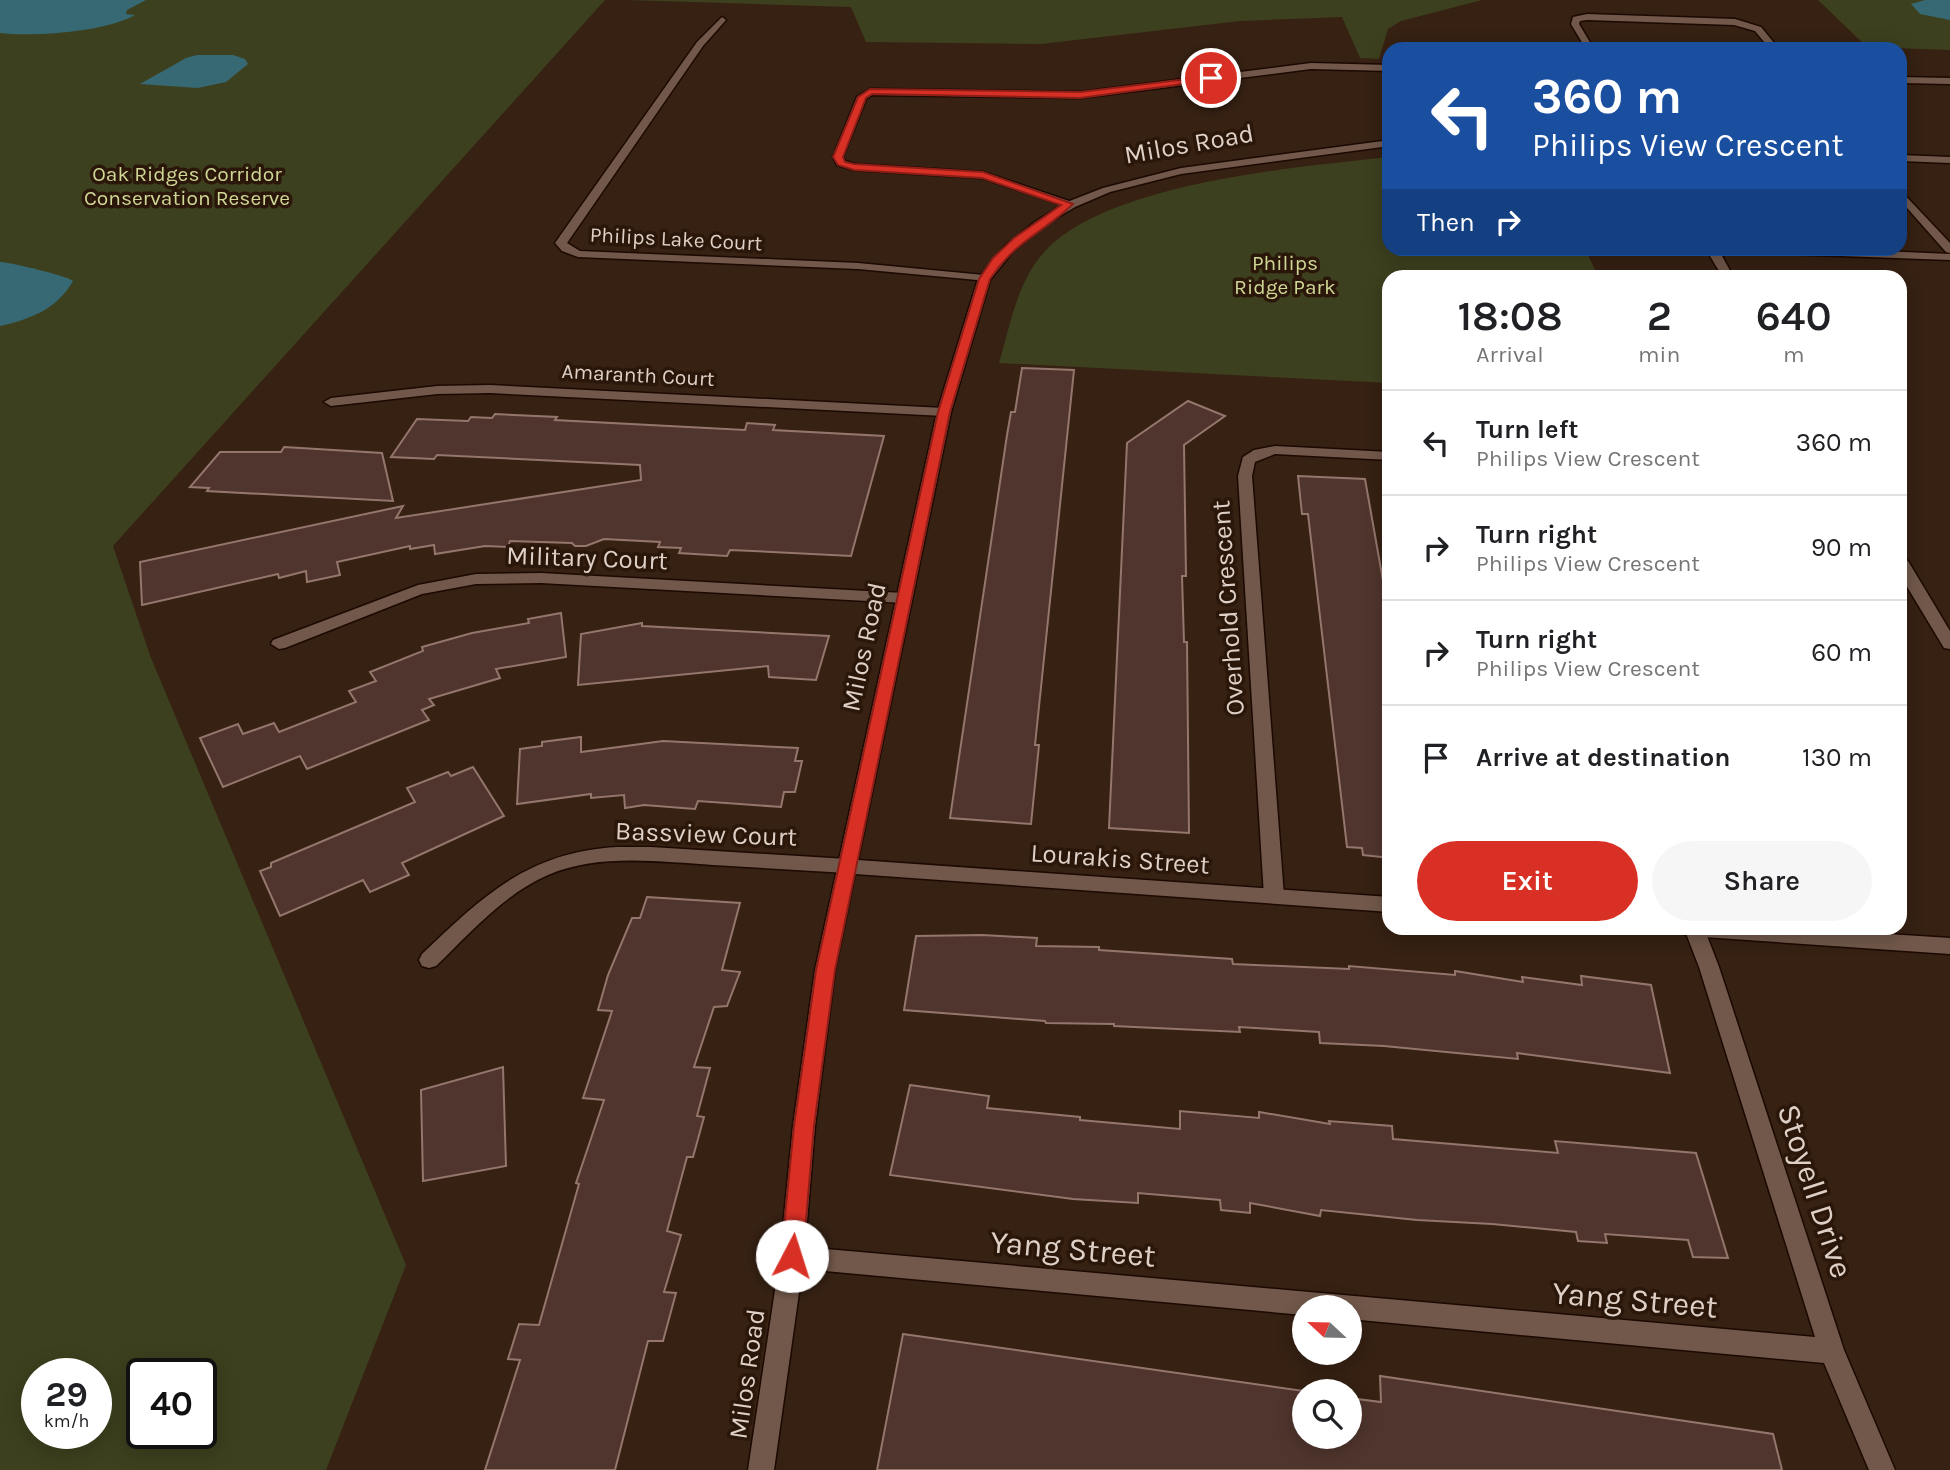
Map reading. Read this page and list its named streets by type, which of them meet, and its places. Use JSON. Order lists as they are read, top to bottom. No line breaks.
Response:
{"streets":{"street":["Milos Road","Philips Lake Court","Amaranth Court","Military Court","Overhold Crescent","Bassview Court","Lourakis Street","Stoyell Drive","Yang Street"]},"crossings":[["Milos Road","Philips Lake Court"],["Milos Road","Amaranth Court"],["Milos Road","Military Court"],["Milos Road","Bassview Court"],["Milos Road","Lourakis Street"],["Milos Road","Yang Street"],["Overhold Crescent","Lourakis Street"],["Bassview Court","Lourakis Street"],["Stoyell Drive","Yang Street"]],"parks":["Oak Ridges Corridor Conservation Reserve","Philips Ridge Park"],"north":"left","page":{"turn":["360 m","Philips View Crescent"],"then":"Then","eta":["18:08","Arrival","2","min","640","m"],"list":[{"name":"Turn left","note":"Philips View Crescent","value":"360 m"},{"name":"Turn right","note":"Philips View Crescent","value":"90 m"},{"name":"Turn right","note":"Philips View Crescent","value":"60 m"},{"name":"Arrive at destination","value":"130 m"}],"buttons":["Exit","Share"],"speed":"29 km/h","limit":"40"}}
